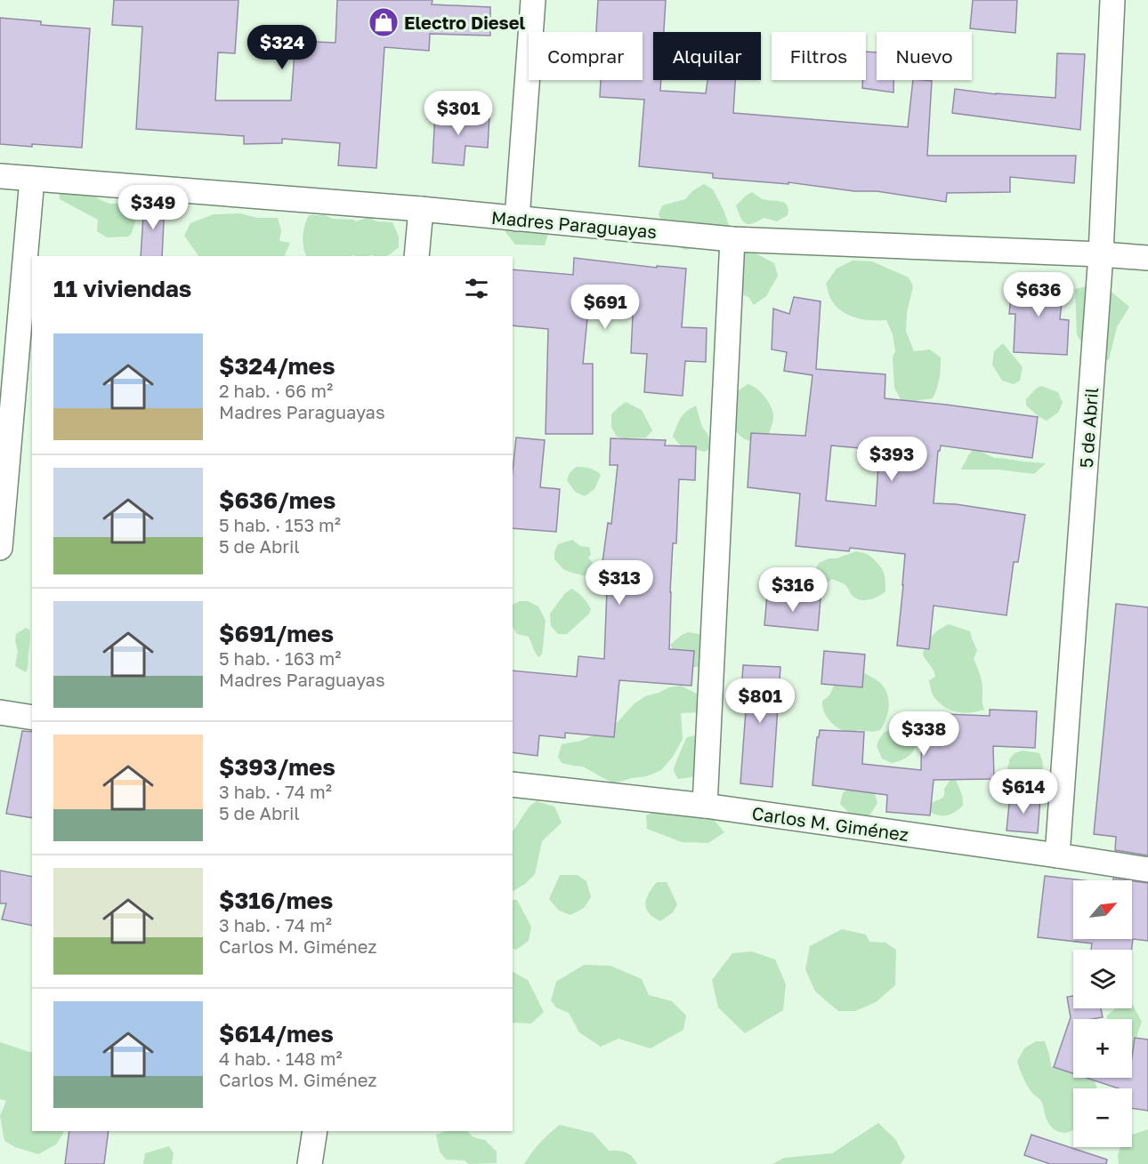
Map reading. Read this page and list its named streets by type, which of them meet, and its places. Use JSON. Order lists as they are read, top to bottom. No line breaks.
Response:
{"streets":{"street":["Madres Paraguayas","5 de Abril","Carlos M. Giménez"]},"crossings":[["Madres Paraguayas","5 de Abril"],["5 de Abril","Carlos M. Giménez"]],"places":{"shop":["Electro Diesel"]},"north":"top right","page":{"price":["$324","$301","$349","$636","$691","$393","$313","$316","$801","$338","$614"],"chip":["Comprar","Alquilar","Filtros","Nuevo"],"heading":"11 viviendas","list":[{"name":"$324/mes","note":"2 hab. · 66 m² · Madres Paraguayas"},{"name":"$636/mes","note":"5 hab. · 153 m² · 5 de Abril"},{"name":"$691/mes","note":"5 hab. · 163 m² · Madres Paraguayas"},{"name":"$393/mes","note":"3 hab. · 74 m² · 5 de Abril"},{"name":"$316/mes","note":"3 hab. · 74 m² · Carlos M. Giménez"},{"name":"$614/mes","note":"4 hab. · 148 m² · Carlos M. Giménez"}],"map_buttons":["+","−"]}}
